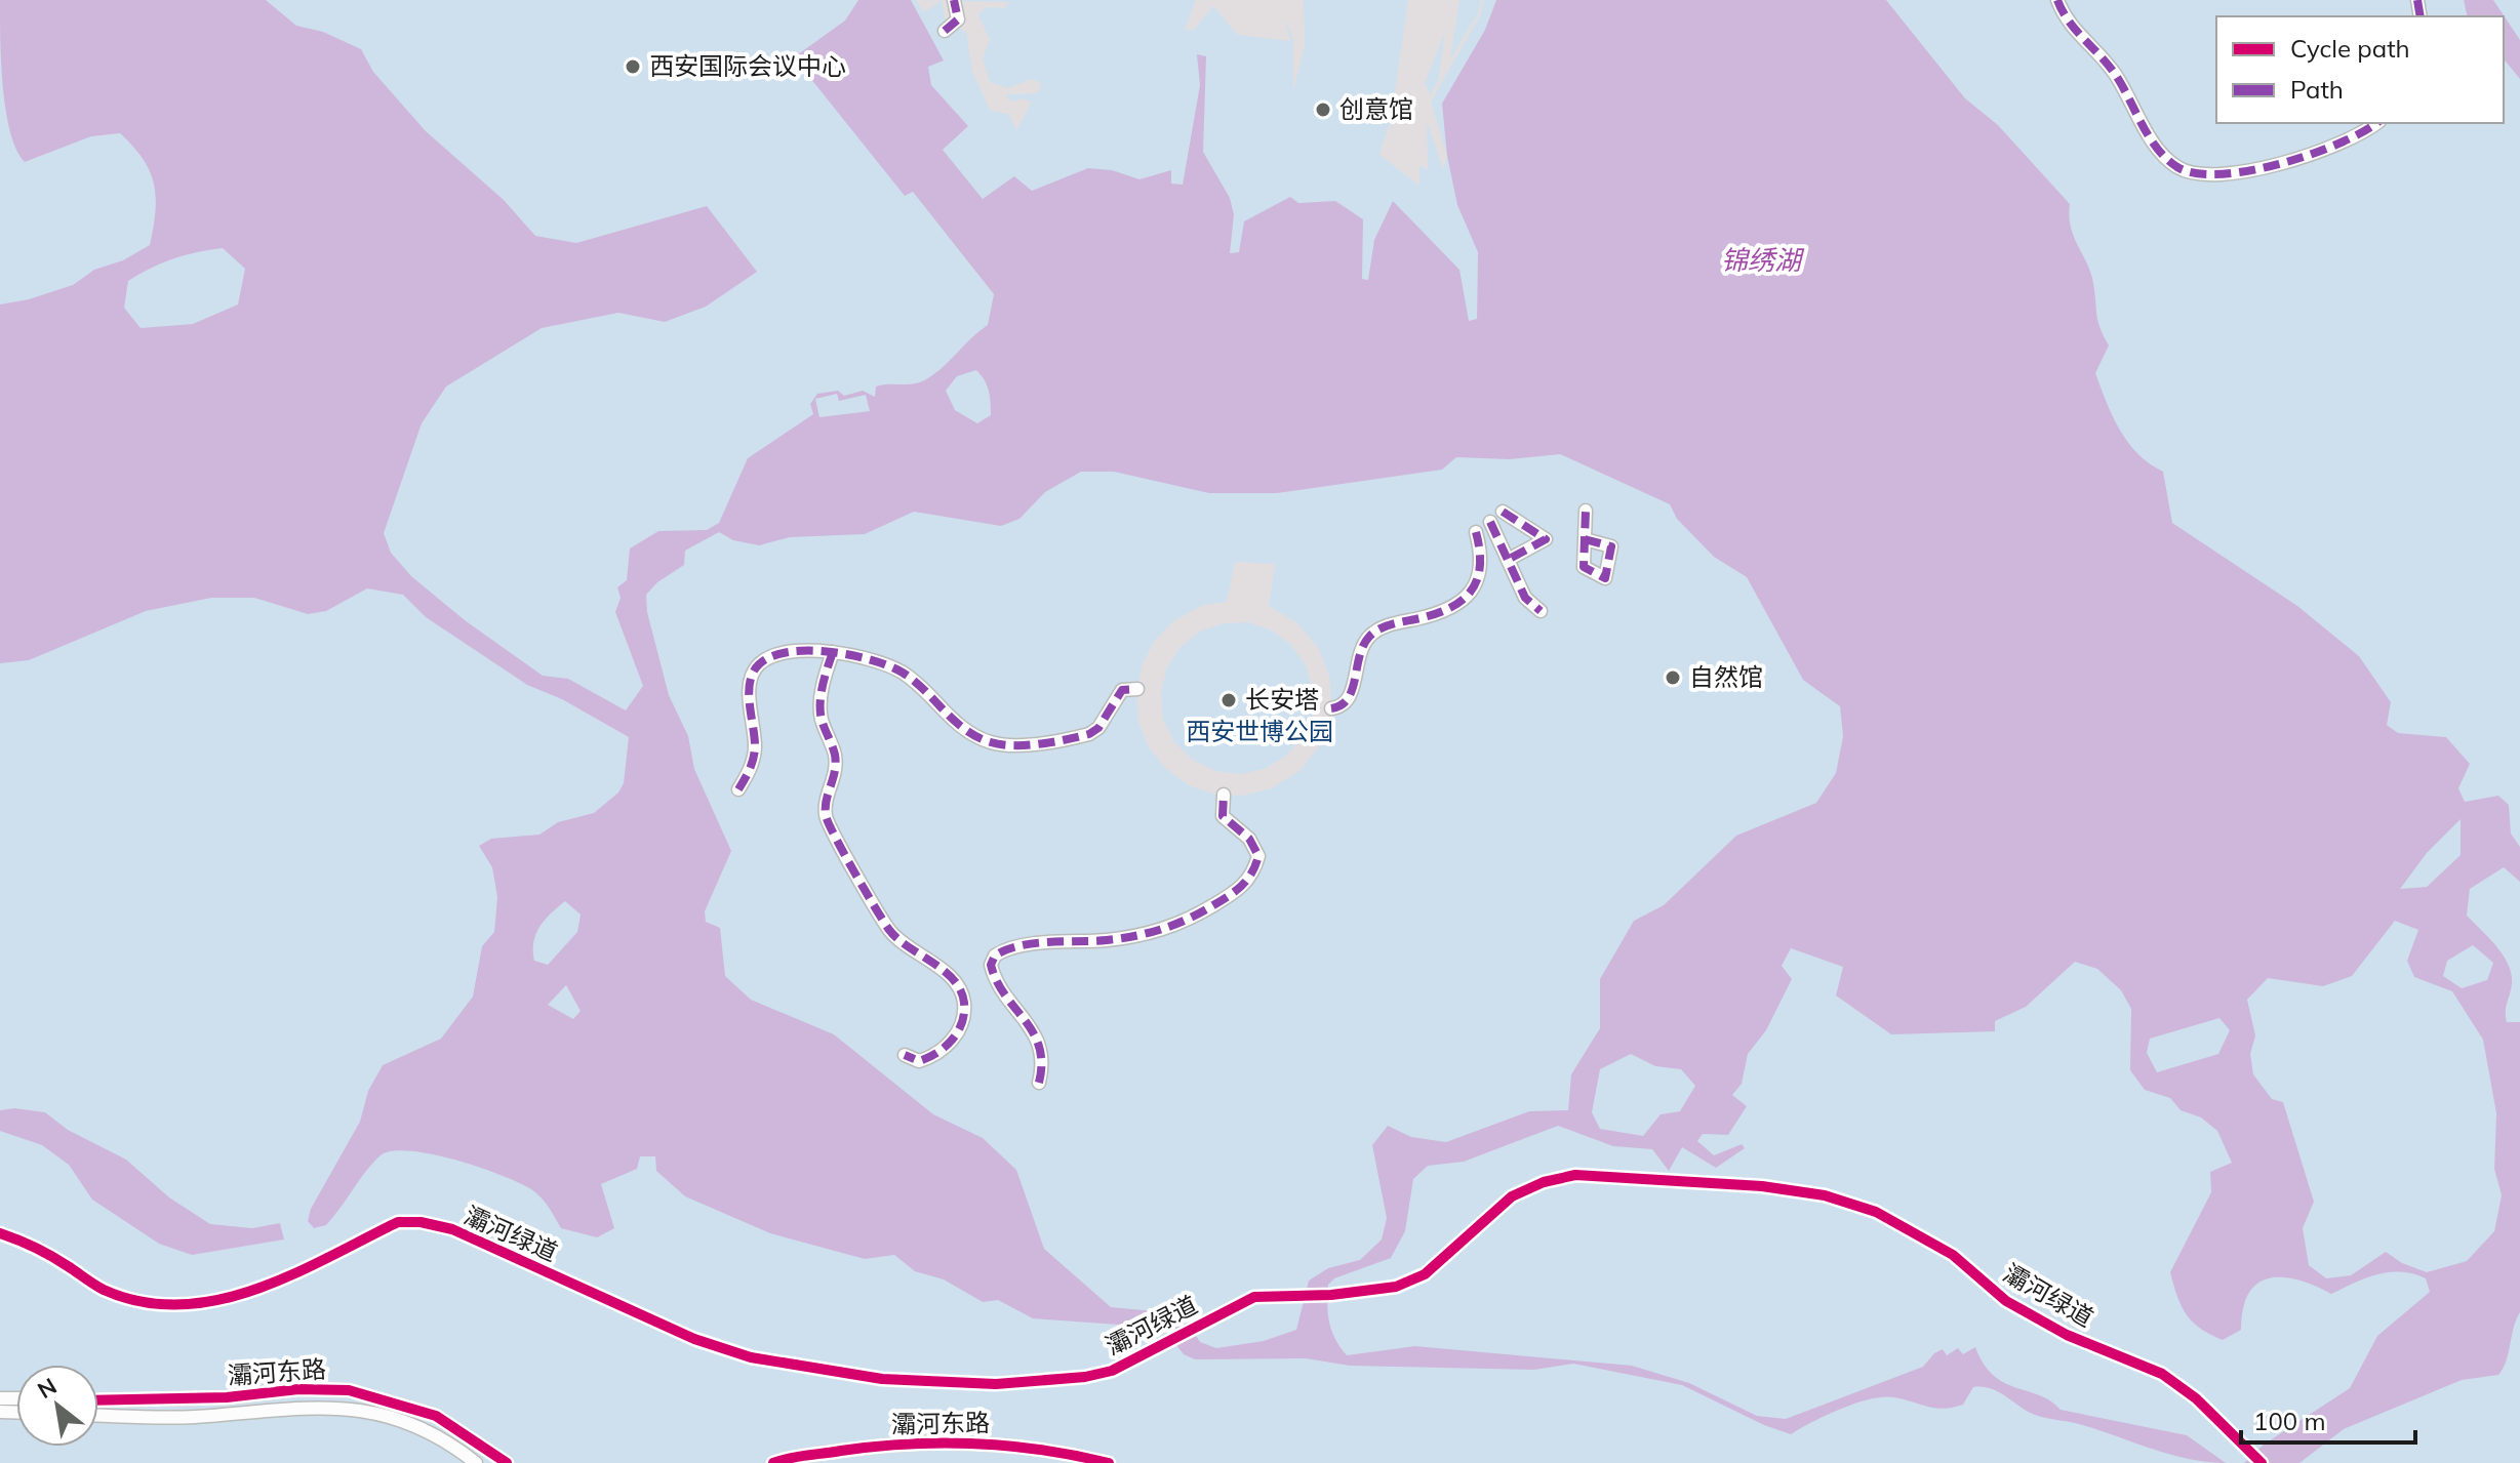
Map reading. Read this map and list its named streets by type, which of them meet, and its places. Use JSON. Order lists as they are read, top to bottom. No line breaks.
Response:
{"streets":{"street":["灞河东路"],"cycle path":["灞河绿道"]},"water":["锦绣湖"],"parks":["西安世博公园"],"places":["西安国际会议中心","创意馆","自然馆","长安塔"],"legend":["Cycle path","Path"],"scale_bar":"100 m","north":"top left"}
